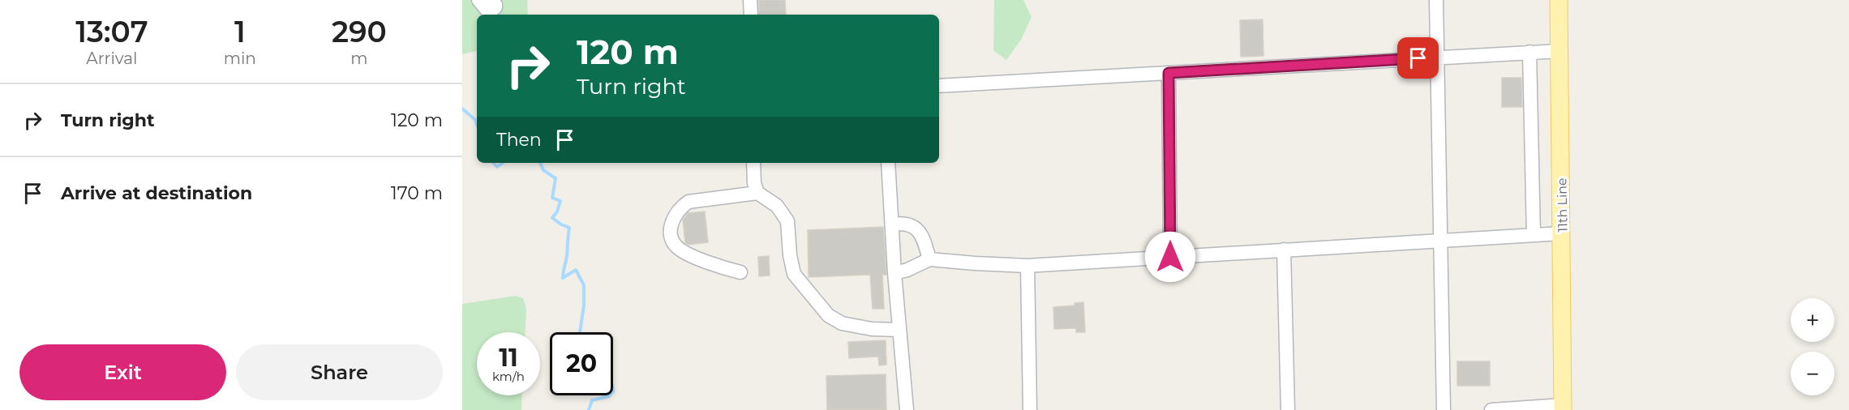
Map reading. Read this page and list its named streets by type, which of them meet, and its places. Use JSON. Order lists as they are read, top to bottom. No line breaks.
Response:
{"streets":{"main road":["11th Line"]},"page":{"eta":["13:07","Arrival","1","min","290","m"],"turn":["120 m","Turn right"],"list":[{"name":"Turn right","value":"120 m"},{"name":"Arrive at destination","value":"170 m"}],"then":"Then","map_buttons":["+","−"],"speed":"11 km/h","limit":"20","buttons":["Exit","Share"]}}
